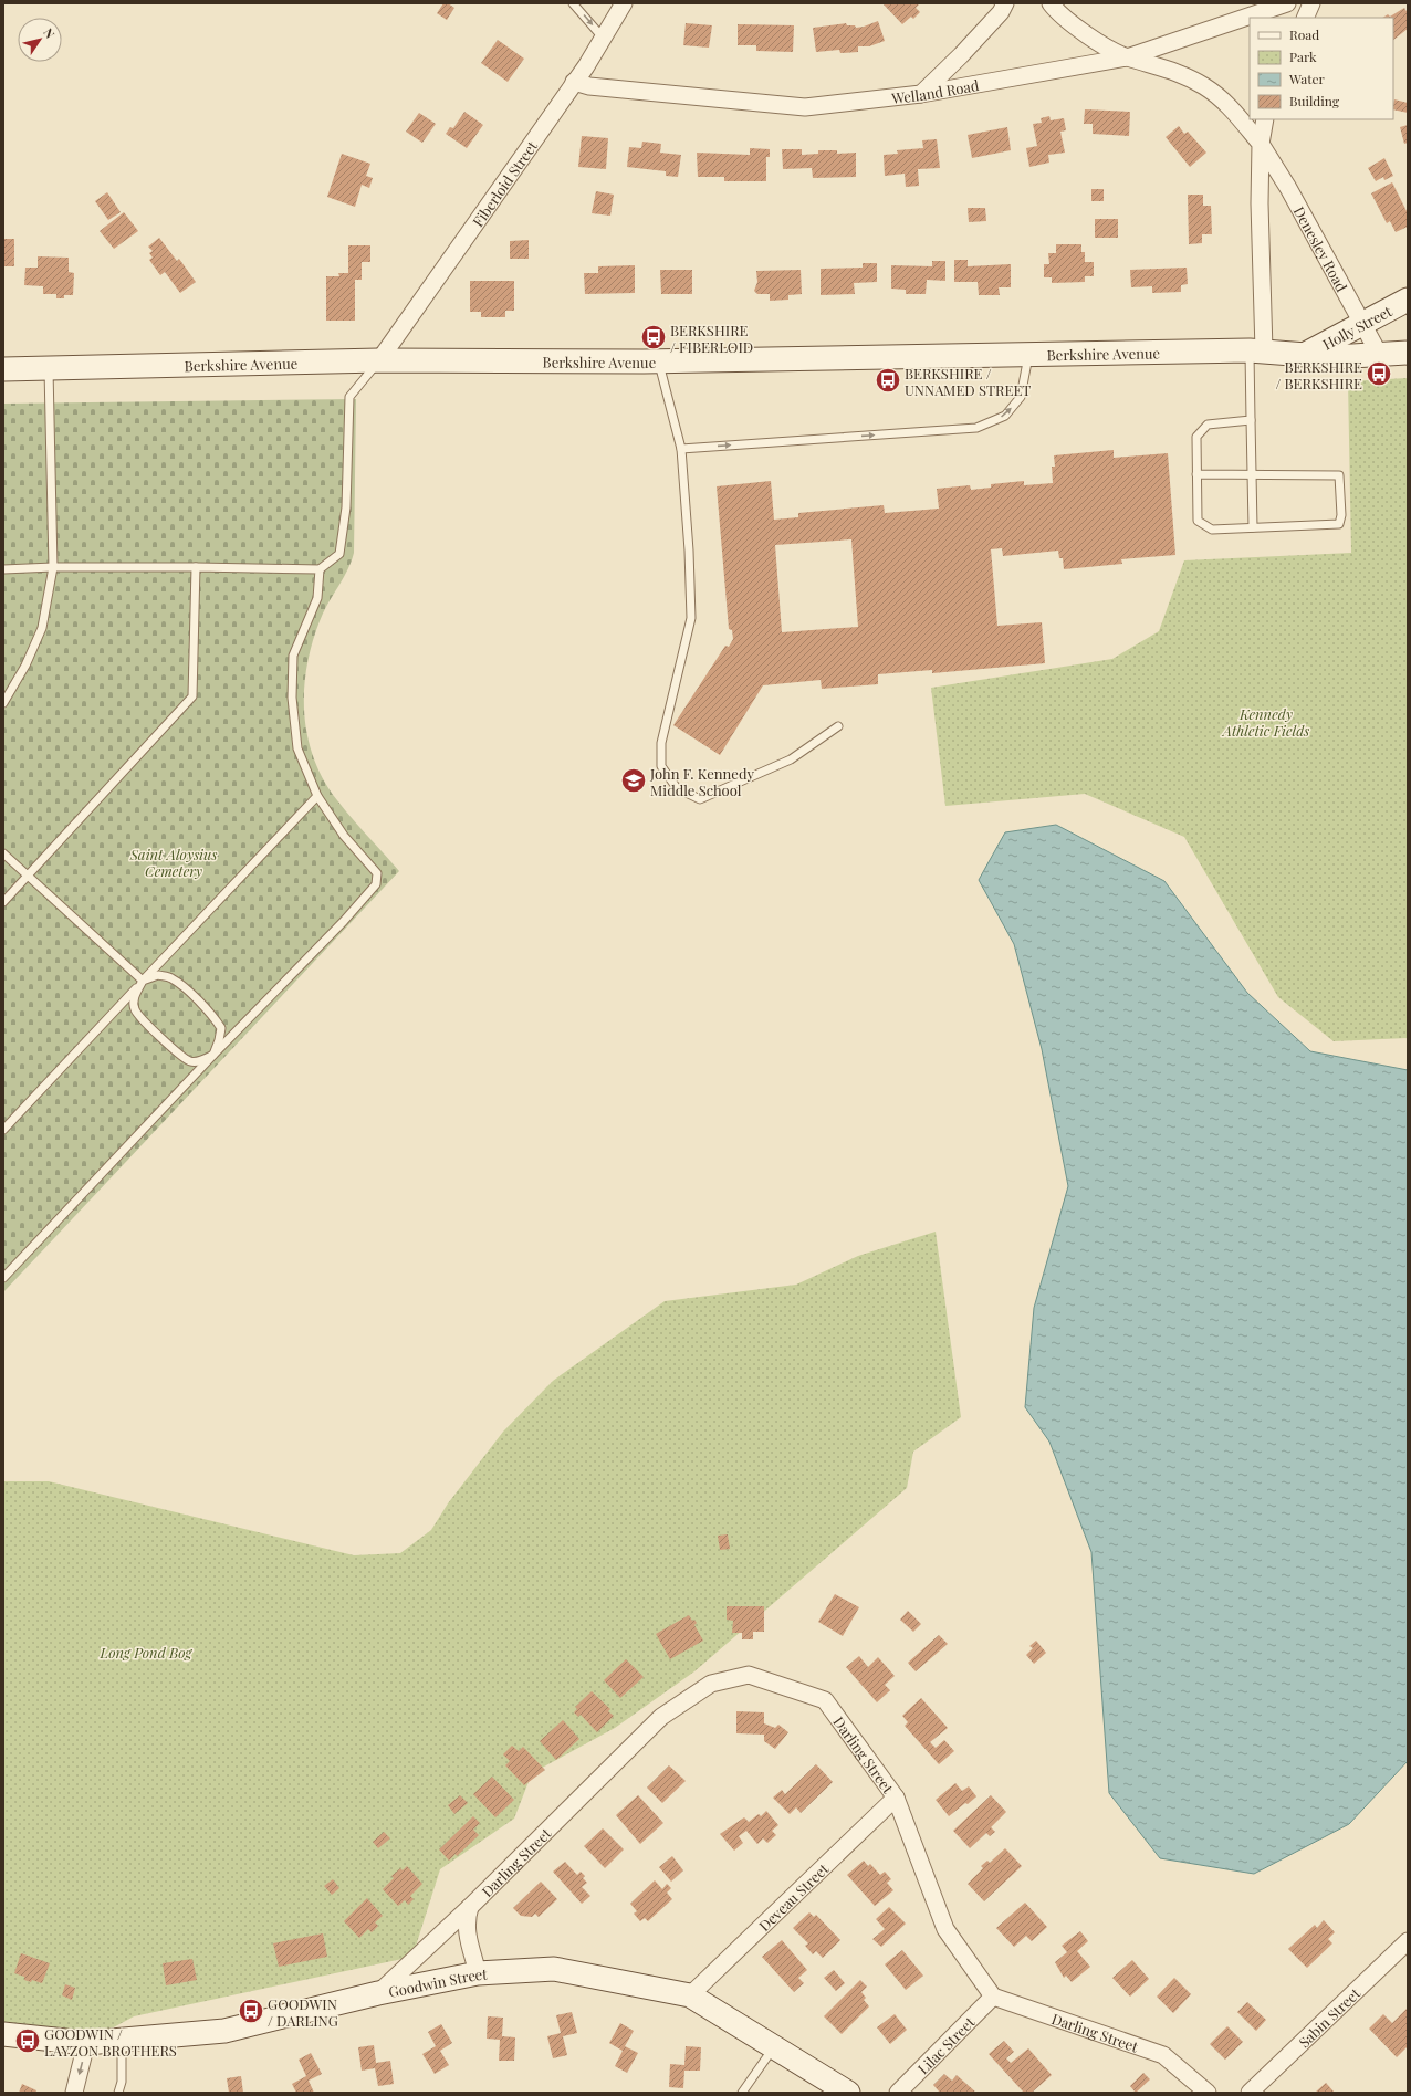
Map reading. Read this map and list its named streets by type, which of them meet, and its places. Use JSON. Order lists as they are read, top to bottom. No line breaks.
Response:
{"streets":{"main road":["Holly Street","Berkshire Avenue","Goodwin Street"],"street":["Welland Road","Fiberloid Street","Denesley Road","Darling Street","Deveau Street","Sabin Street","Lilac Street"]},"crossings":[["Welland Road","Fiberloid Street"],["Welland Road","Denesley Road"],["Fiberloid Street","Berkshire Avenue"],["Denesley Road","Holly Street"],["Denesley Road","Berkshire Avenue"],["Holly Street","Berkshire Avenue"],["Darling Street","Deveau Street"],["Darling Street","Goodwin Street"],["Darling Street","Lilac Street"],["Deveau Street","Goodwin Street"]],"parks":["Kennedy Athletic Fields","Saint Aloysius Cemetery","Long Pond Bog"],"places":{"bus stop":["BERKSHIRE / FIBERLOID","BERKSHIRE / BERKSHIRE","BERKSHIRE / UNNAMED STREET","GOODWIN / DARLING","GOODWIN / LAYZON BROTHERS"],"school or university":["John F. Kennedy Middle School"]},"legend":["Road","Park","Water","Building"],"north":"top right"}
